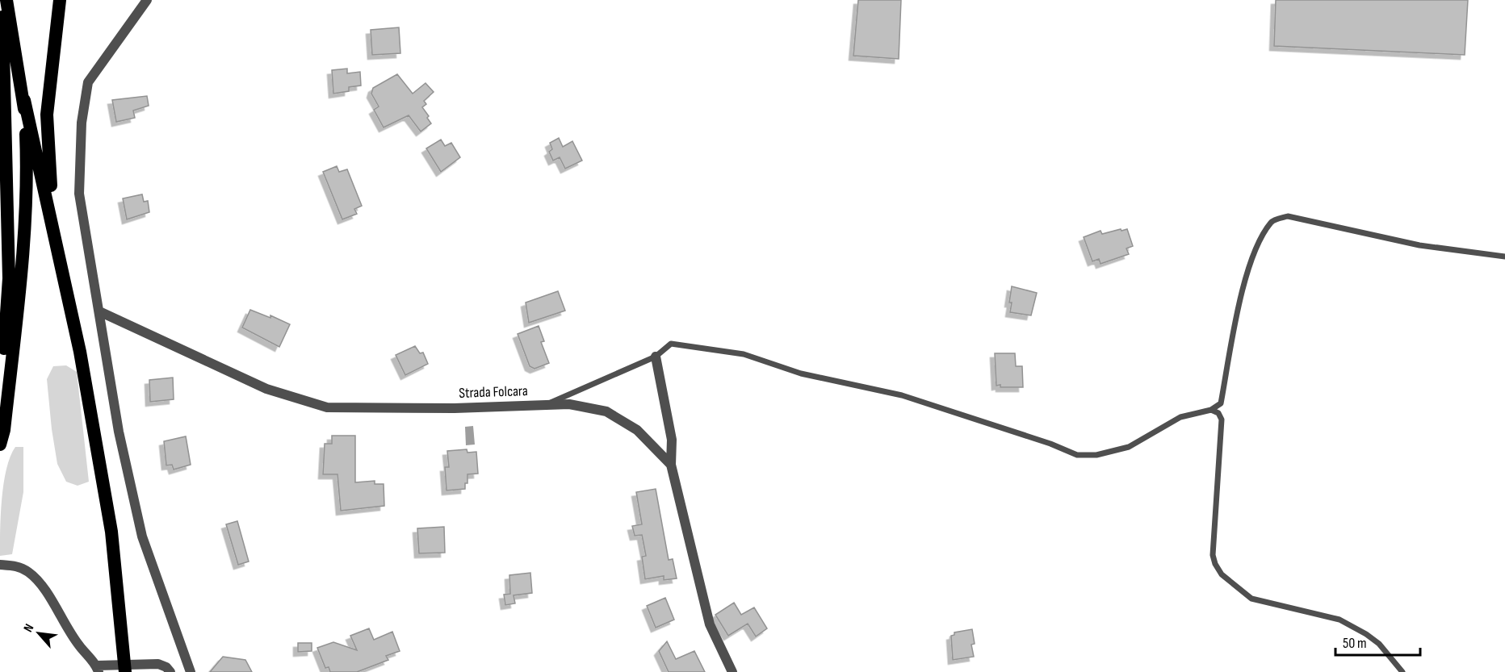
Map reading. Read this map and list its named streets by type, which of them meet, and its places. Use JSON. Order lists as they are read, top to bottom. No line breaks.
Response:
{"streets":{"street":["Strada Folcara"]},"scale_bar":"50 m","north":"top left"}
